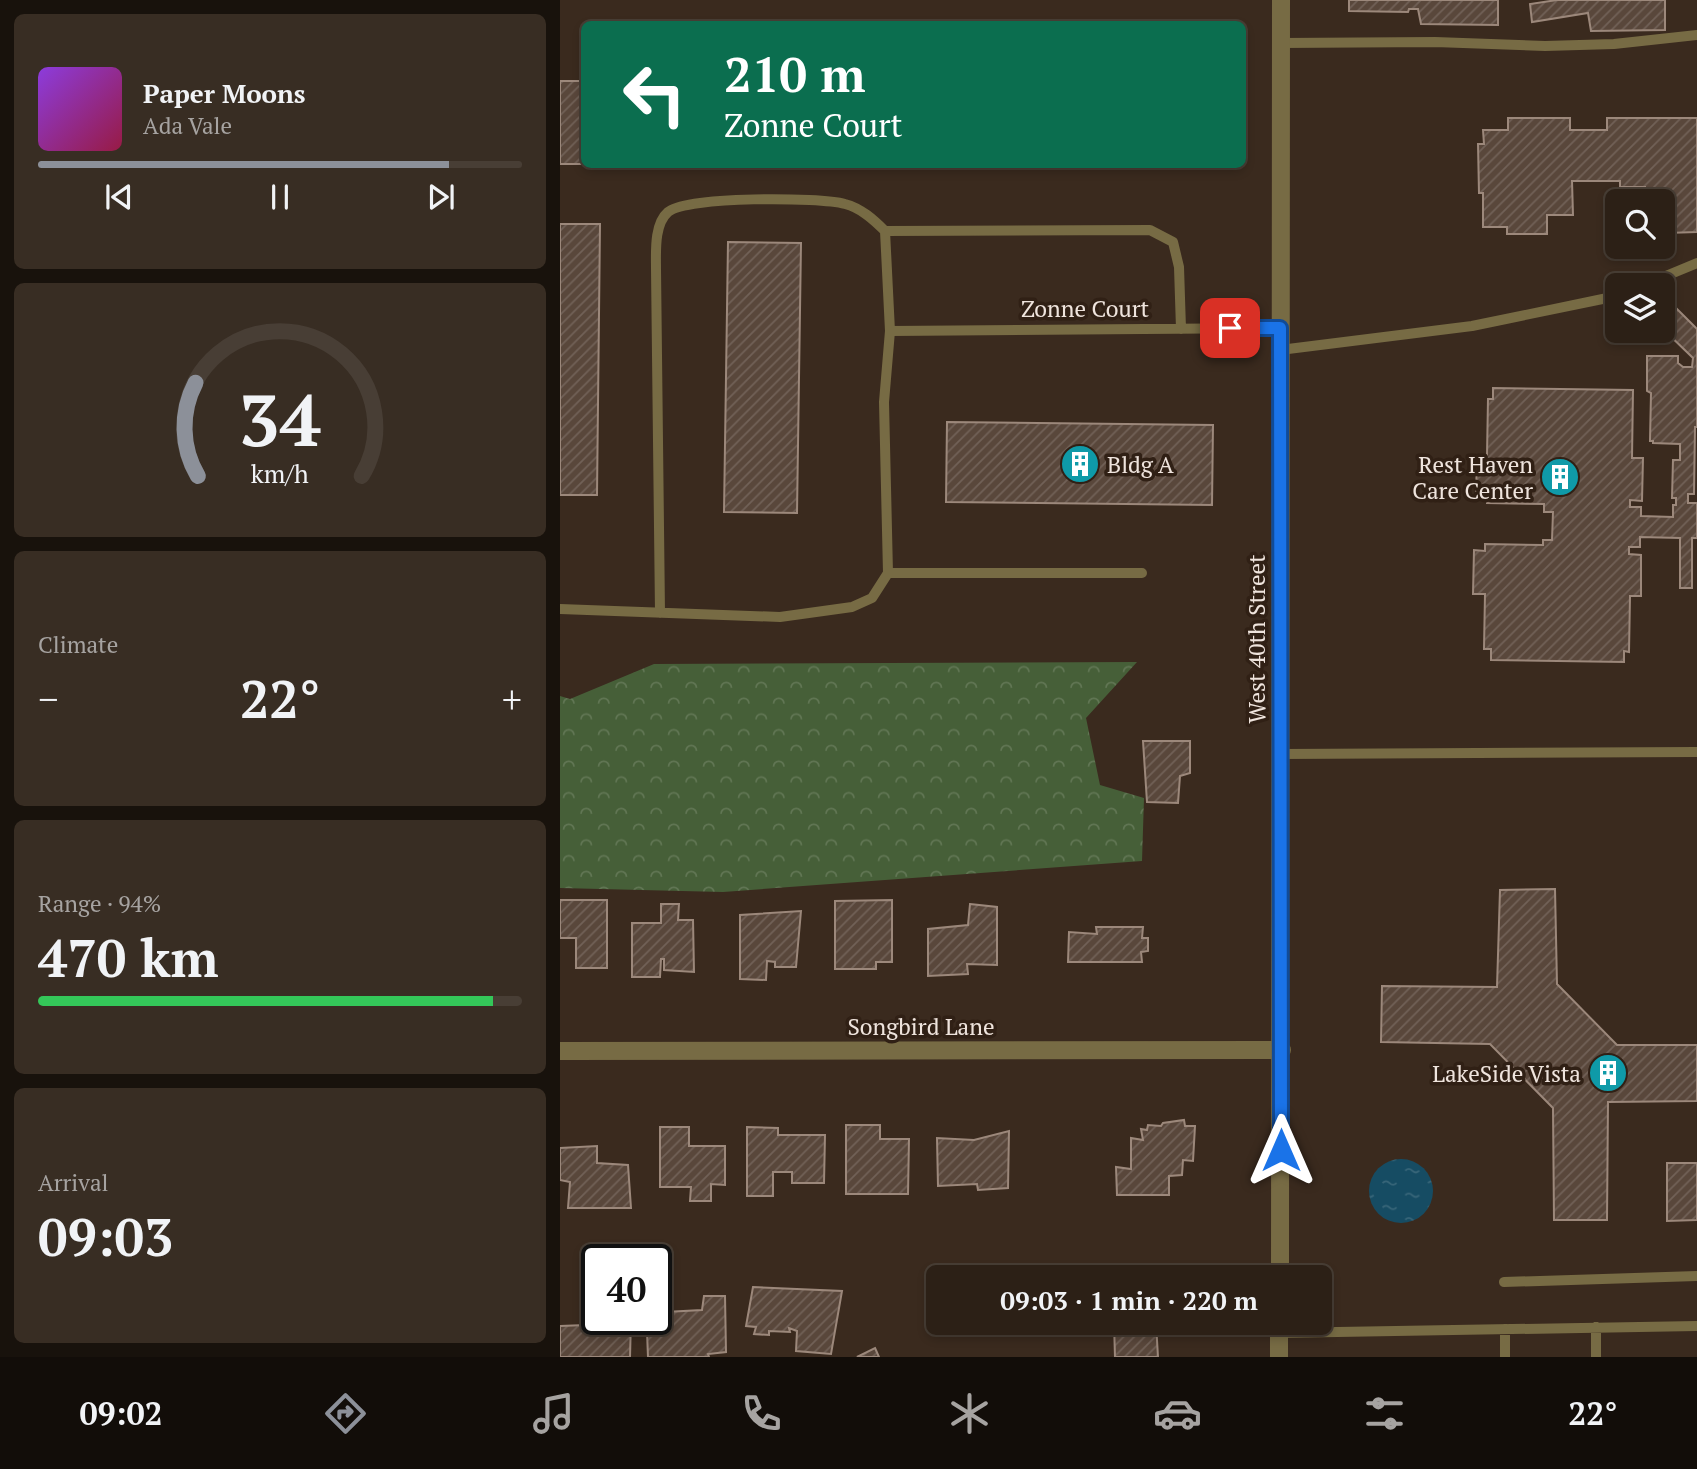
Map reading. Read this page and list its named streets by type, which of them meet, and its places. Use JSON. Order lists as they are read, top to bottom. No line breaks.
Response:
{"streets":{"street":["West 40th Street","Songbird Lane"],"lane":["Zonne Court"]},"crossings":[["Zonne Court","West 40th Street"],["West 40th Street","Songbird Lane"]],"places":{"building":["Bldg A","Rest Haven Care Center","LakeSide Vista"]},"page":{"turn":["210 m","Zonne Court"],"song":["Paper Moons","Ada Vale"],"tile":["Climate",["Range · 94%","470 km"],["Arrival","09:03"]],"heat":["−","22°","+"],"limit":"40","trip":"09:03 · 1 min · 220 m","tabs":["09:02","22°"],"gauge":["34","km/h"]}}
